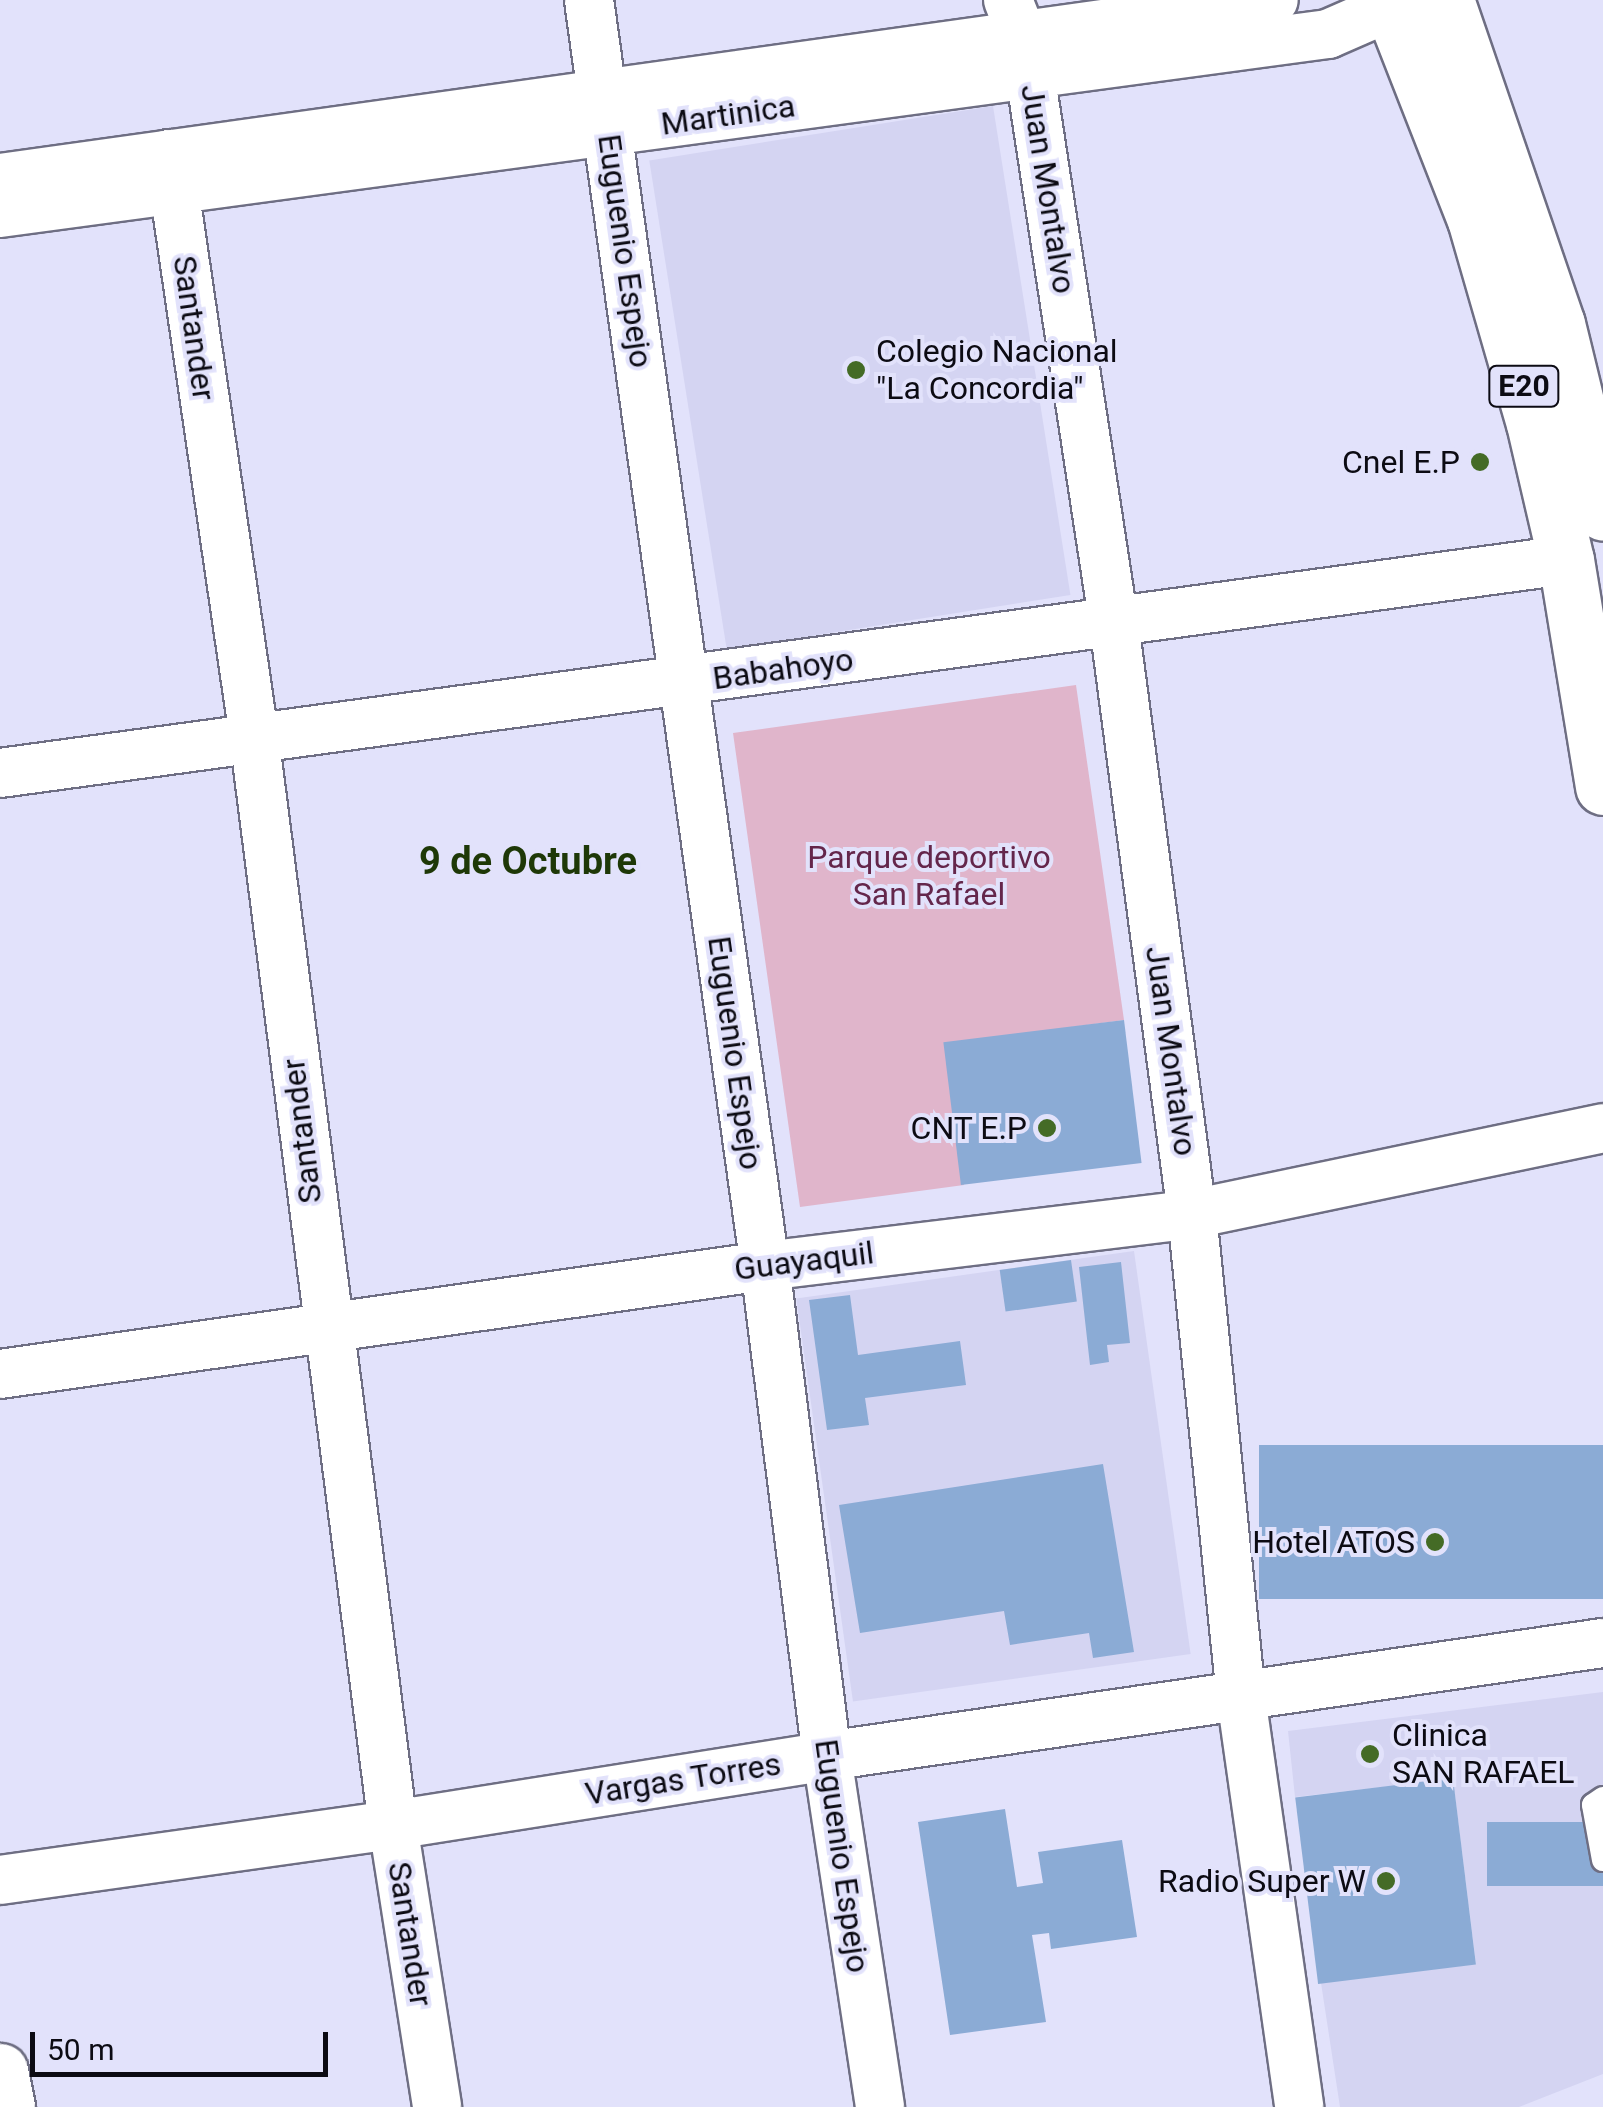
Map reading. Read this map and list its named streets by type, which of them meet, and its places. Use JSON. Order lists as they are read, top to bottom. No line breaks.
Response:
{"streets":{"main road":["E20"],"street":["Martinica","Juan Montalvo","Euguenio Espejo","Santander","Babahoyo","Guayaquil","Vargas Torres"]},"crossings":[["Martinica","Juan Montalvo"],["Martinica","Euguenio Espejo"],["Martinica","Santander"],["Martinica","E20"],["Juan Montalvo","Babahoyo"],["Juan Montalvo","Guayaquil"],["Juan Montalvo","Vargas Torres"],["Euguenio Espejo","Babahoyo"],["Euguenio Espejo","Guayaquil"],["Euguenio Espejo","Vargas Torres"],["Santander","Babahoyo"],["Santander","Guayaquil"],["Santander","Vargas Torres"],["E20","Babahoyo"]],"districts":["9 de Octubre"],"parks":["Parque deportivo San Rafael"],"places":["Colegio Nacional \"La Concordia\"","Cnel E.P","CNT E.P","Hotel ATOS","Clinica SAN RAFAEL","Radio Super W"],"scale_bar":"50 m"}
